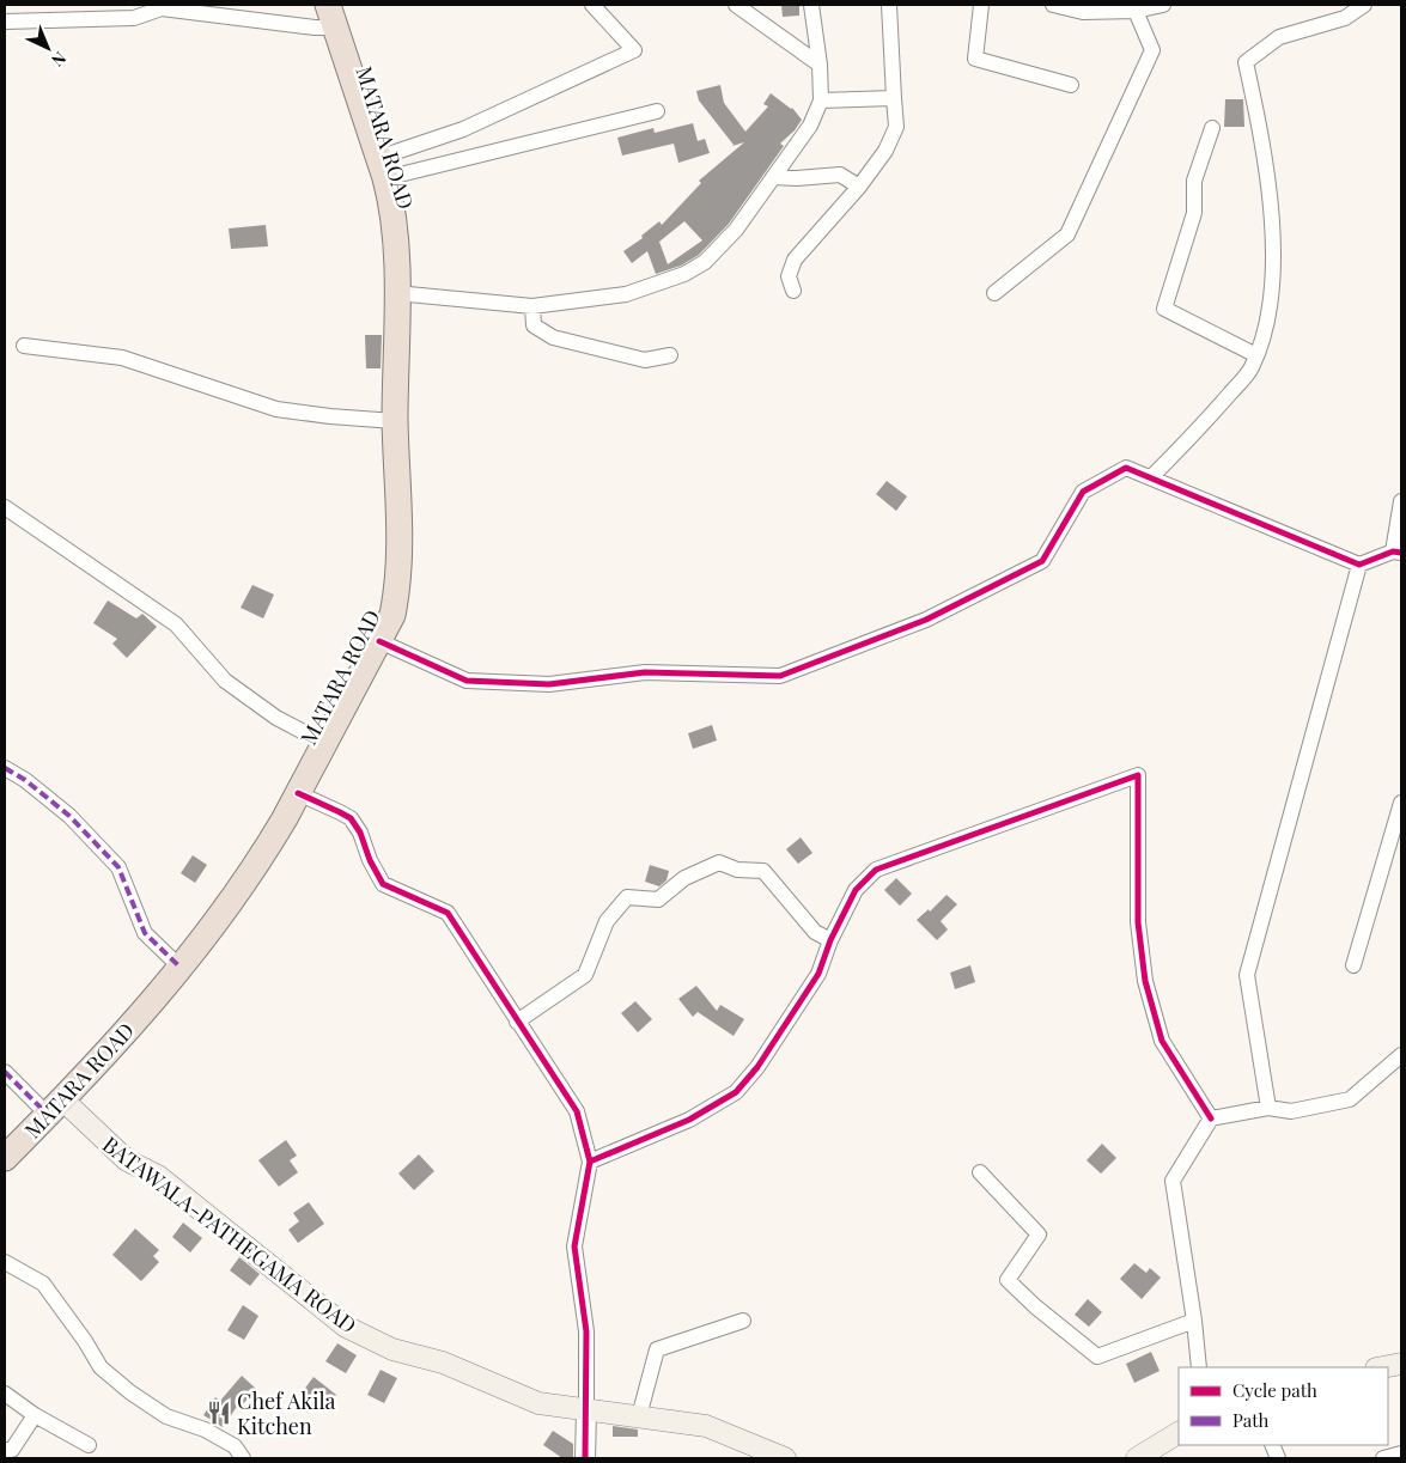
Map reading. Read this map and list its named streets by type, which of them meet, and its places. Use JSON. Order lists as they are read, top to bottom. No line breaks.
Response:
{"streets":{"highway":["MATARA ROAD"],"main road":["BATAWALA-PATHEGAMA ROAD"]},"crossings":[["MATARA ROAD","BATAWALA-PATHEGAMA ROAD"]],"places":{"restaurant":["Chef Akila Kitchen"]},"legend":["Cycle path","Path"],"north":"bottom right"}
